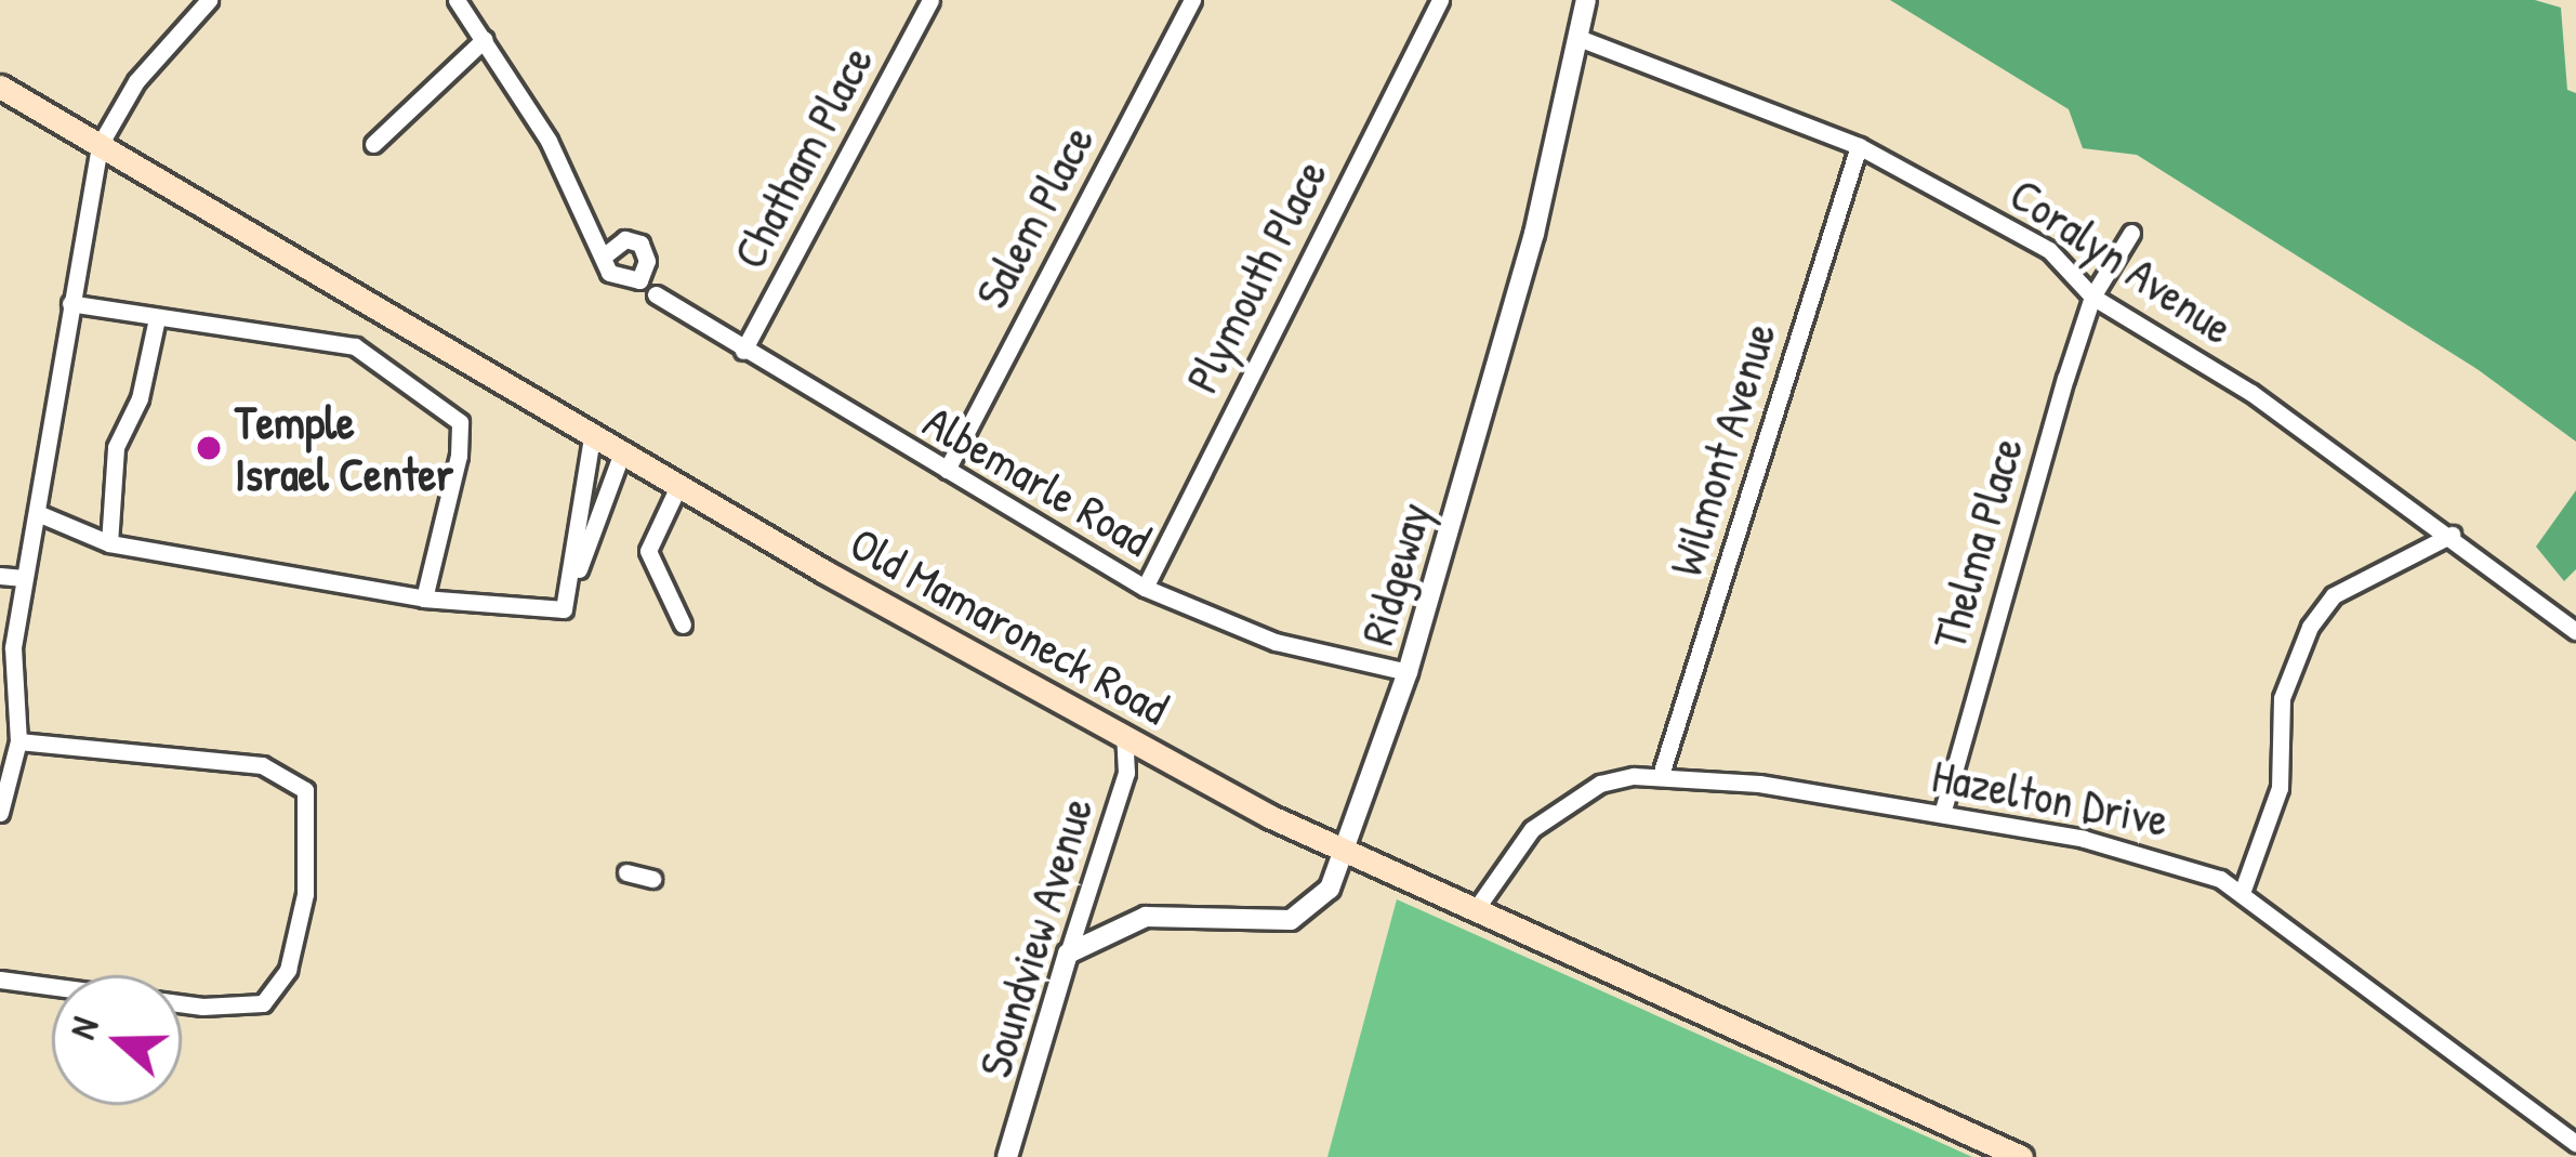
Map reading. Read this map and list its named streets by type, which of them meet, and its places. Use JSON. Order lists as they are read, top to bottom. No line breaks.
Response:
{"streets":{"main road":["Old Mamaroneck Road"],"street":["Chatham Place","Salem Place","Coralyn Avenue","Plymouth Place","Wilmont Avenue","Albemarle Road","Thelma Place","Ridgeway","Hazelton Drive","Soundview Avenue"]},"crossings":[["Chatham Place","Albemarle Road"],["Salem Place","Albemarle Road"],["Coralyn Avenue","Wilmont Avenue"],["Coralyn Avenue","Thelma Place"],["Coralyn Avenue","Ridgeway"],["Plymouth Place","Albemarle Road"],["Wilmont Avenue","Hazelton Drive"],["Albemarle Road","Ridgeway"],["Thelma Place","Hazelton Drive"],["Ridgeway","Old Mamaroneck Road"],["Ridgeway","Soundview Avenue"],["Old Mamaroneck Road","Hazelton Drive"],["Old Mamaroneck Road","Soundview Avenue"]],"places":["Temple Israel Center"],"north":"left"}
